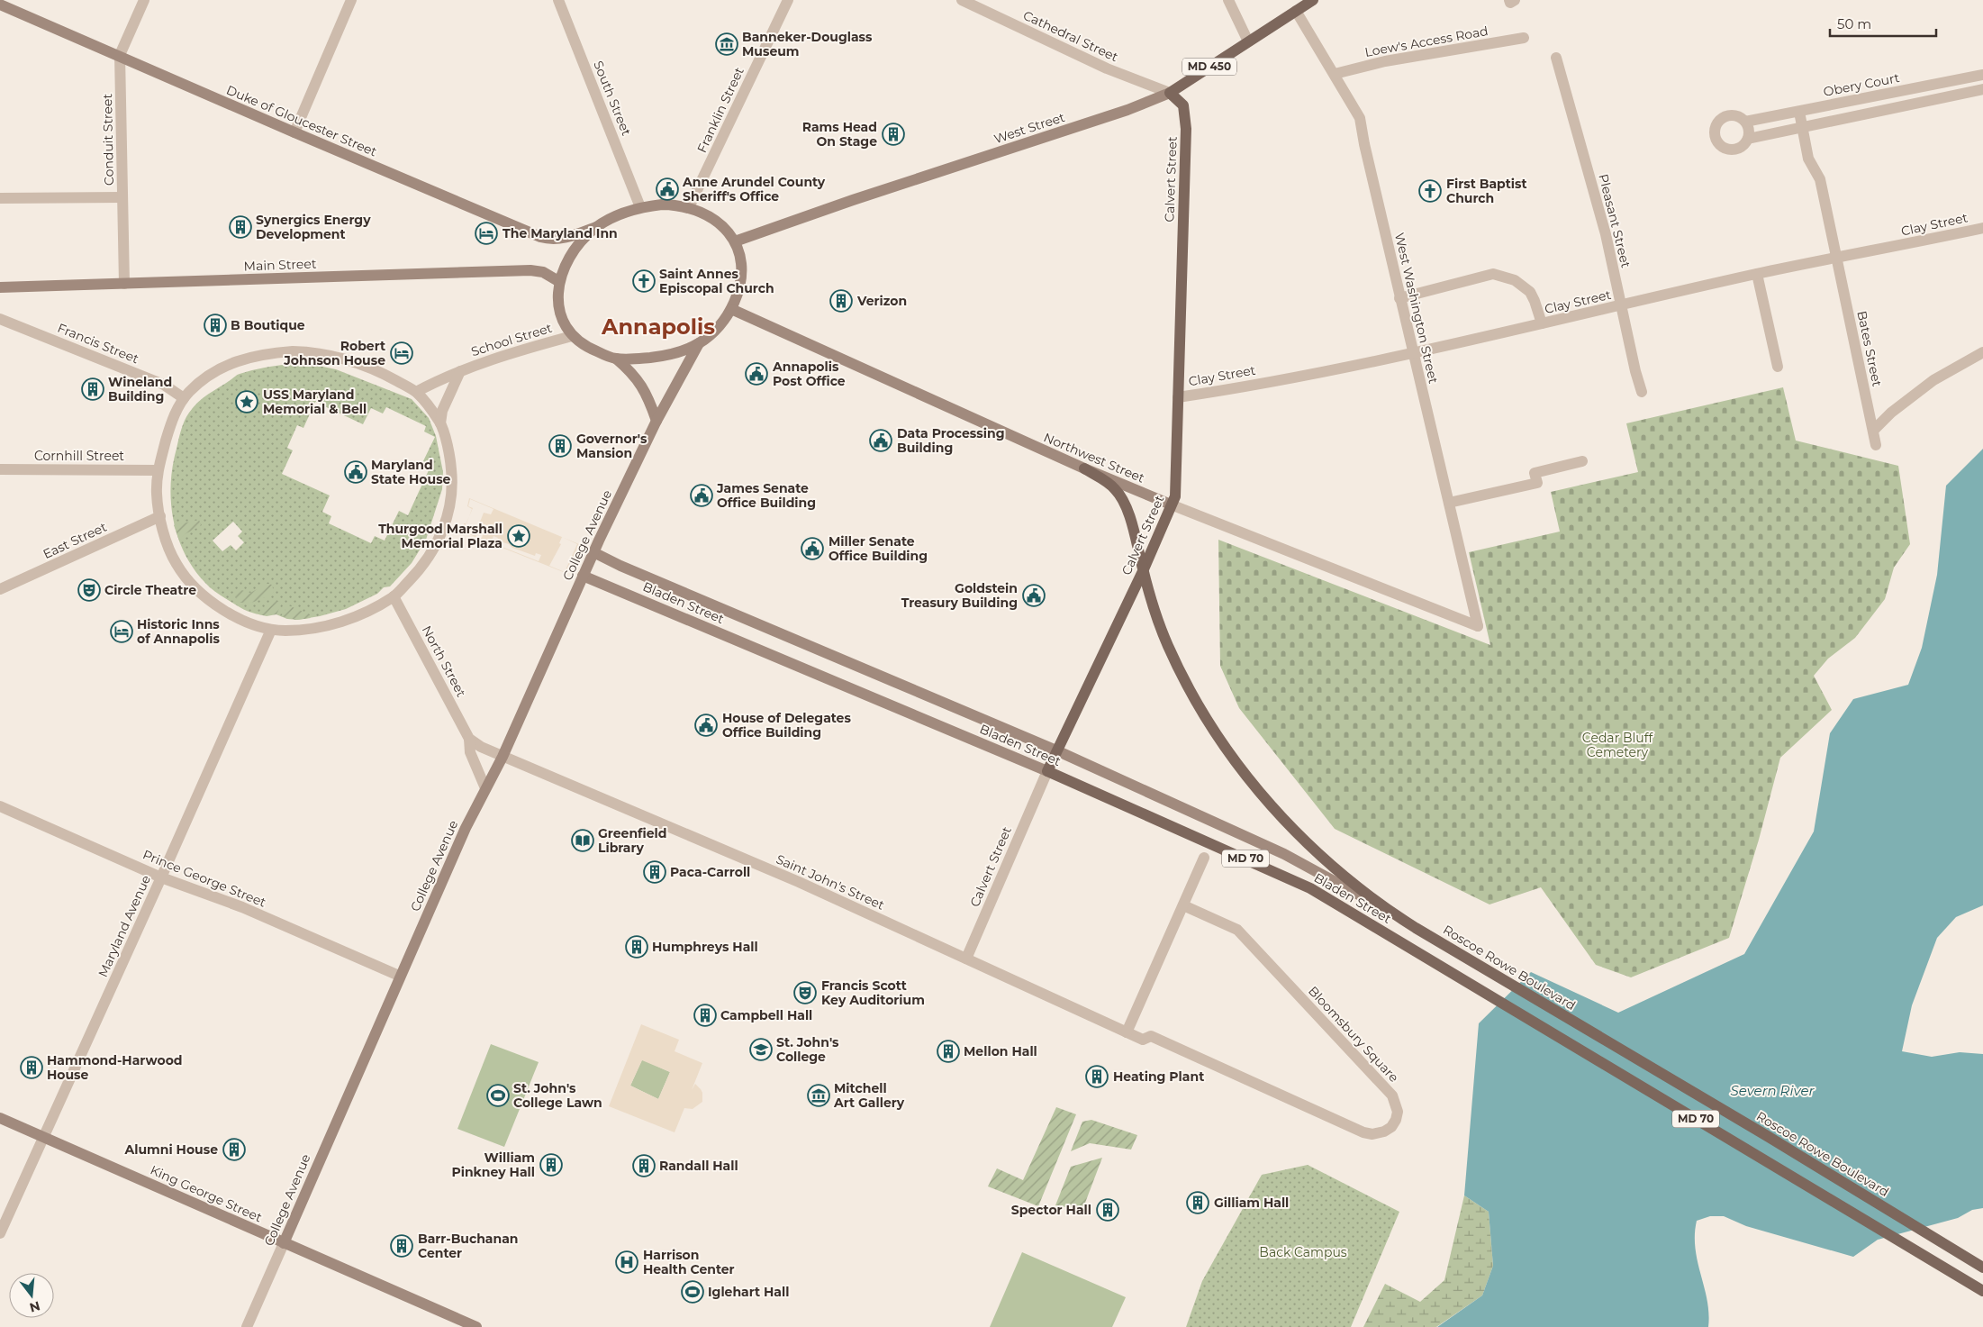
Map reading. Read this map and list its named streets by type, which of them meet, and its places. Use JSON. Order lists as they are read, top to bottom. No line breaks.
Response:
{"streets":{"main road":["MD 450","Duke of Gloucester Street","West Street","Calvert Street","Main Street","Northwest Street","College Avenue","Bladen Street","MD 70","Roscoe Rowe Boulevard","King George Street"],"street":["Cathedral Street","Loew's Access Road","Obery Court","South Street","Franklin Street","Conduit Street","Pleasant Street","Clay Street","West Washington Street","School Street","Francis Street","Bates Street","Cornhill Street","East Street","North Street","Prince George Street","Saint John's Street","Maryland Avenue","Bloomsbury Square"]},"crossings":[["Cathedral Street","West Street"],["Cathedral Street","Calvert Street"],["Loew's Access Road","West Washington Street"],["Obery Court","Bates Street"],["Duke of Gloucester Street","Conduit Street"],["West Street","Calvert Street"],["West Street","West Washington Street"],["Conduit Street","Main Street"],["Calvert Street","Clay Street"],["Calvert Street","Northwest Street"],["Calvert Street","Bladen Street"],["Calvert Street","Saint John's Street"],["Calvert Street","Roscoe Rowe Boulevard"],["Pleasant Street","Clay Street"],["Clay Street","West Washington Street"],["Clay Street","Bates Street"],["West Washington Street","Northwest Street"],["Northwest Street","Roscoe Rowe Boulevard"],["College Avenue","Bladen Street"],["College Avenue","North Street"],["College Avenue","Prince George Street"],["College Avenue","Saint John's Street"],["College Avenue","King George Street"],["Bladen Street","Roscoe Rowe Boulevard"],["Prince George Street","Maryland Avenue"],["Saint John's Street","Bloomsbury Square"],["Maryland Avenue","King George Street"]],"districts":["Annapolis"],"water":["Severn River"],"parks":["Cedar Bluff Cemetery","Back Campus"],"places":{"museum":["Banneker-Douglass Museum","Mitchell Art Gallery"],"building":["Rams Head On Stage","Synergics Energy Development","Verizon","B Boutique","Wineland Building","Governor's Mansion","Paca-Carroll","Humphreys Hall","Campbell Hall","Mellon Hall","Hammond-Harwood House","Heating Plant","Alumni House","William Pinkney Hall","Randall Hall","Gilliam Hall","Spector Hall","Barr-Buchanan Center"],"public building":["Anne Arundel County Sheriff's Office","Annapolis Post Office","Data Processing Building","Maryland State House","James Senate Office Building","Miller Senate Office Building","Goldstein Treasury Building","House of Delegates Office Building"],"church":["First Baptist Church","Saint Annes Episcopal Church"],"hotel":["The Maryland Inn","Robert Johnson House","Historic Inns of Annapolis"],"place":["USS Maryland Memorial & Bell","Thurgood Marshall Memorial Plaza"],"theatre":["Circle Theatre","Francis Scott Key Auditorium"],"library":["Greenfield Library"],"school or university":["St. John's College"],"sports":["St. John's College Lawn","Iglehart Hall"],"hospital":["Harrison Health Center"]},"scale_bar":"50 m","north":"bottom"}
